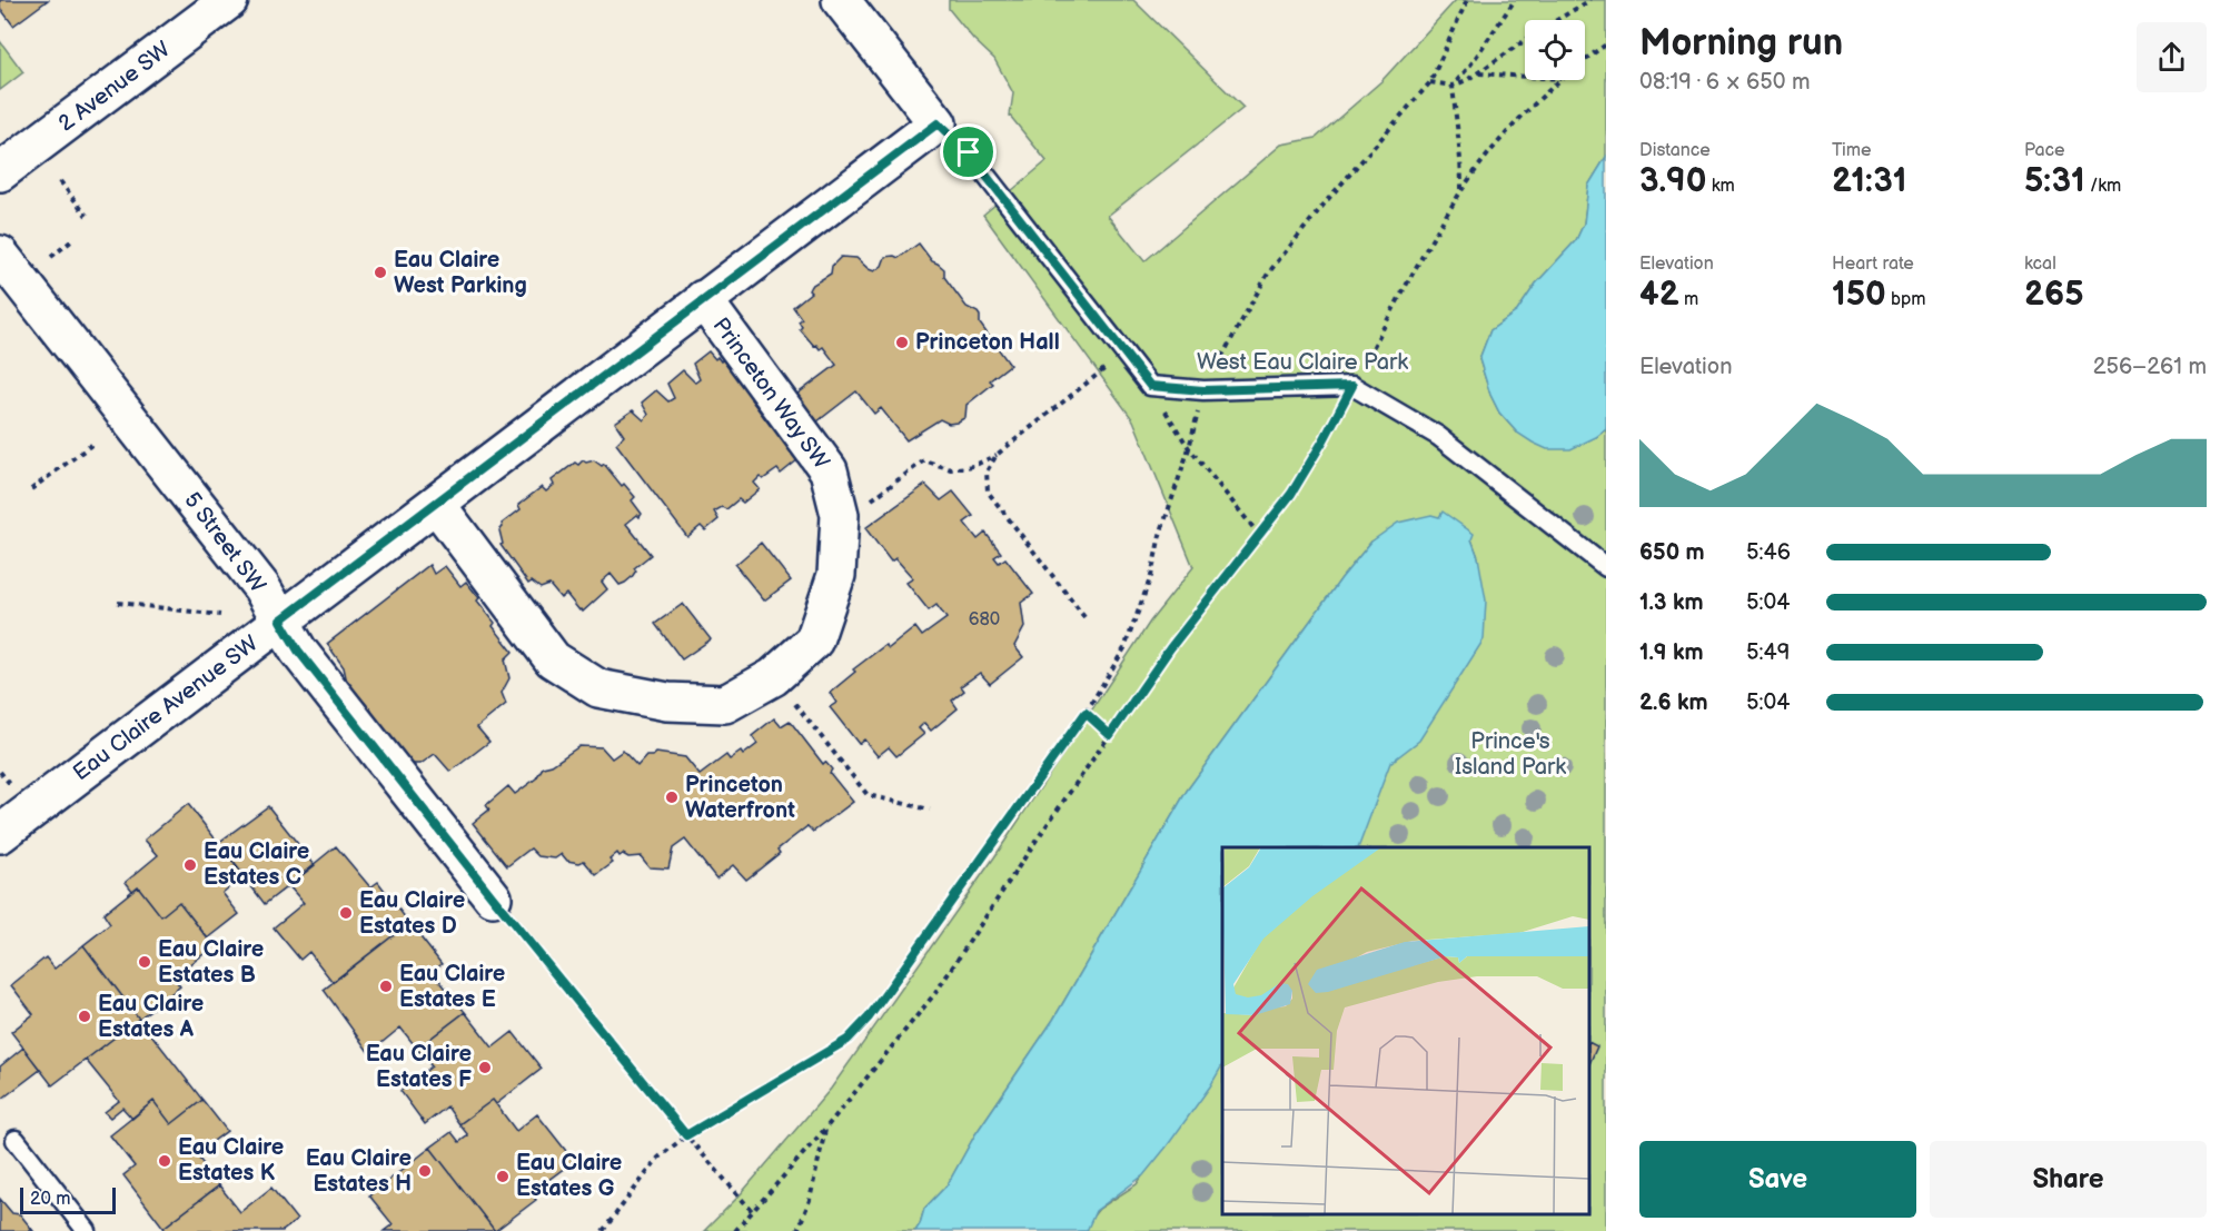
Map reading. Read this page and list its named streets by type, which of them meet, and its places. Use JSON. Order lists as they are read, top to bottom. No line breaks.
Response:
{"streets":{"street":["2 Avenue SW","Princeton Way SW","5 Street SW","Eau Claire Avenue SW"]},"crossings":[["Princeton Way SW","Eau Claire Avenue SW"],["5 Street SW","Eau Claire Avenue SW"]],"parks":["West Eau Claire Park","Prince's Island Park"],"places":["Eau Claire West Parking","Princeton Hall","Princeton Waterfront","Eau Claire Estates C","Eau Claire Estates D","Eau Claire Estates B","Eau Claire Estates E","Eau Claire Estates A","Eau Claire Estates F","Eau Claire Estates K","Eau Claire Estates H","Eau Claire Estates G"],"house_numbers":["680"],"scale_bar":"20 m","page":{"heading":["Morning run","08:19 · 6 × 650 m"],"stats":[["Distance","3.90 km"],["Time","21:31"],["Pace","5:31 /km"],["Elevation","42 m"],["Heart rate","150 bpm"],["kcal","265"]],"chart":["Elevation","256–261 m"],"list":[{"name":"650 m","note":"5:46"},{"name":"1.3 km","note":"5:04"},{"name":"1.9 km","note":"5:49"},{"name":"2.6 km","note":"5:04"}],"buttons":["Save","Share"],"scale":"20 m"}}
